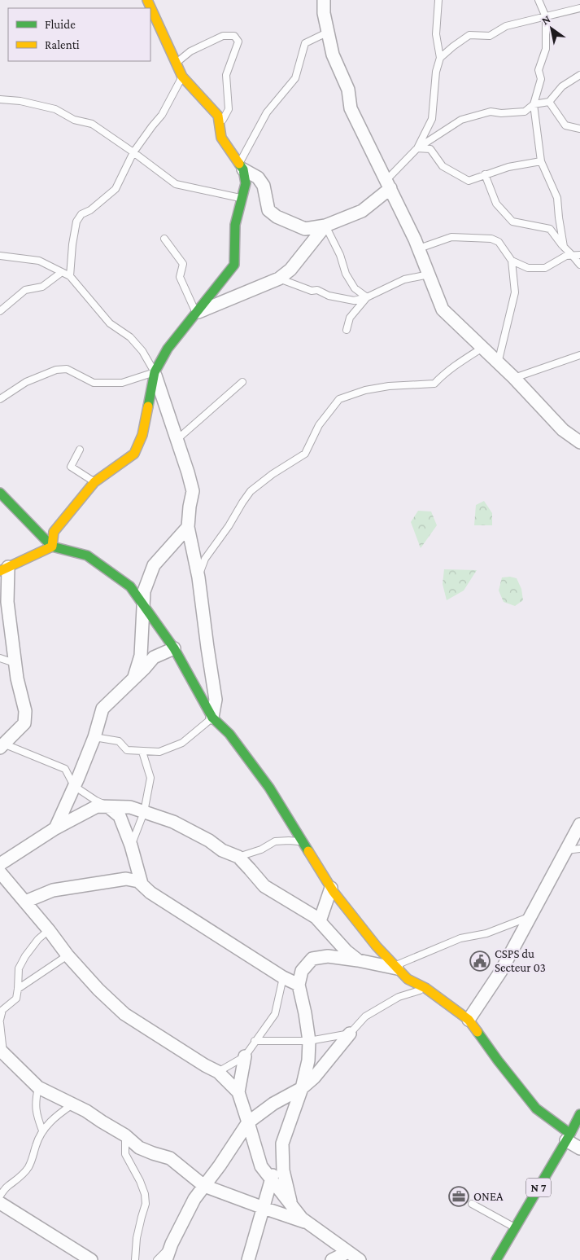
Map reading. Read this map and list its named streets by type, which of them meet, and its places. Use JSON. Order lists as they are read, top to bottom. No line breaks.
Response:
{"streets":{"main road":["N 7"]},"places":{"public building":["CSPS du Secteur 03"],"office":["ONEA"]},"legend":["Fluide","Ralenti"],"north":"top left"}
